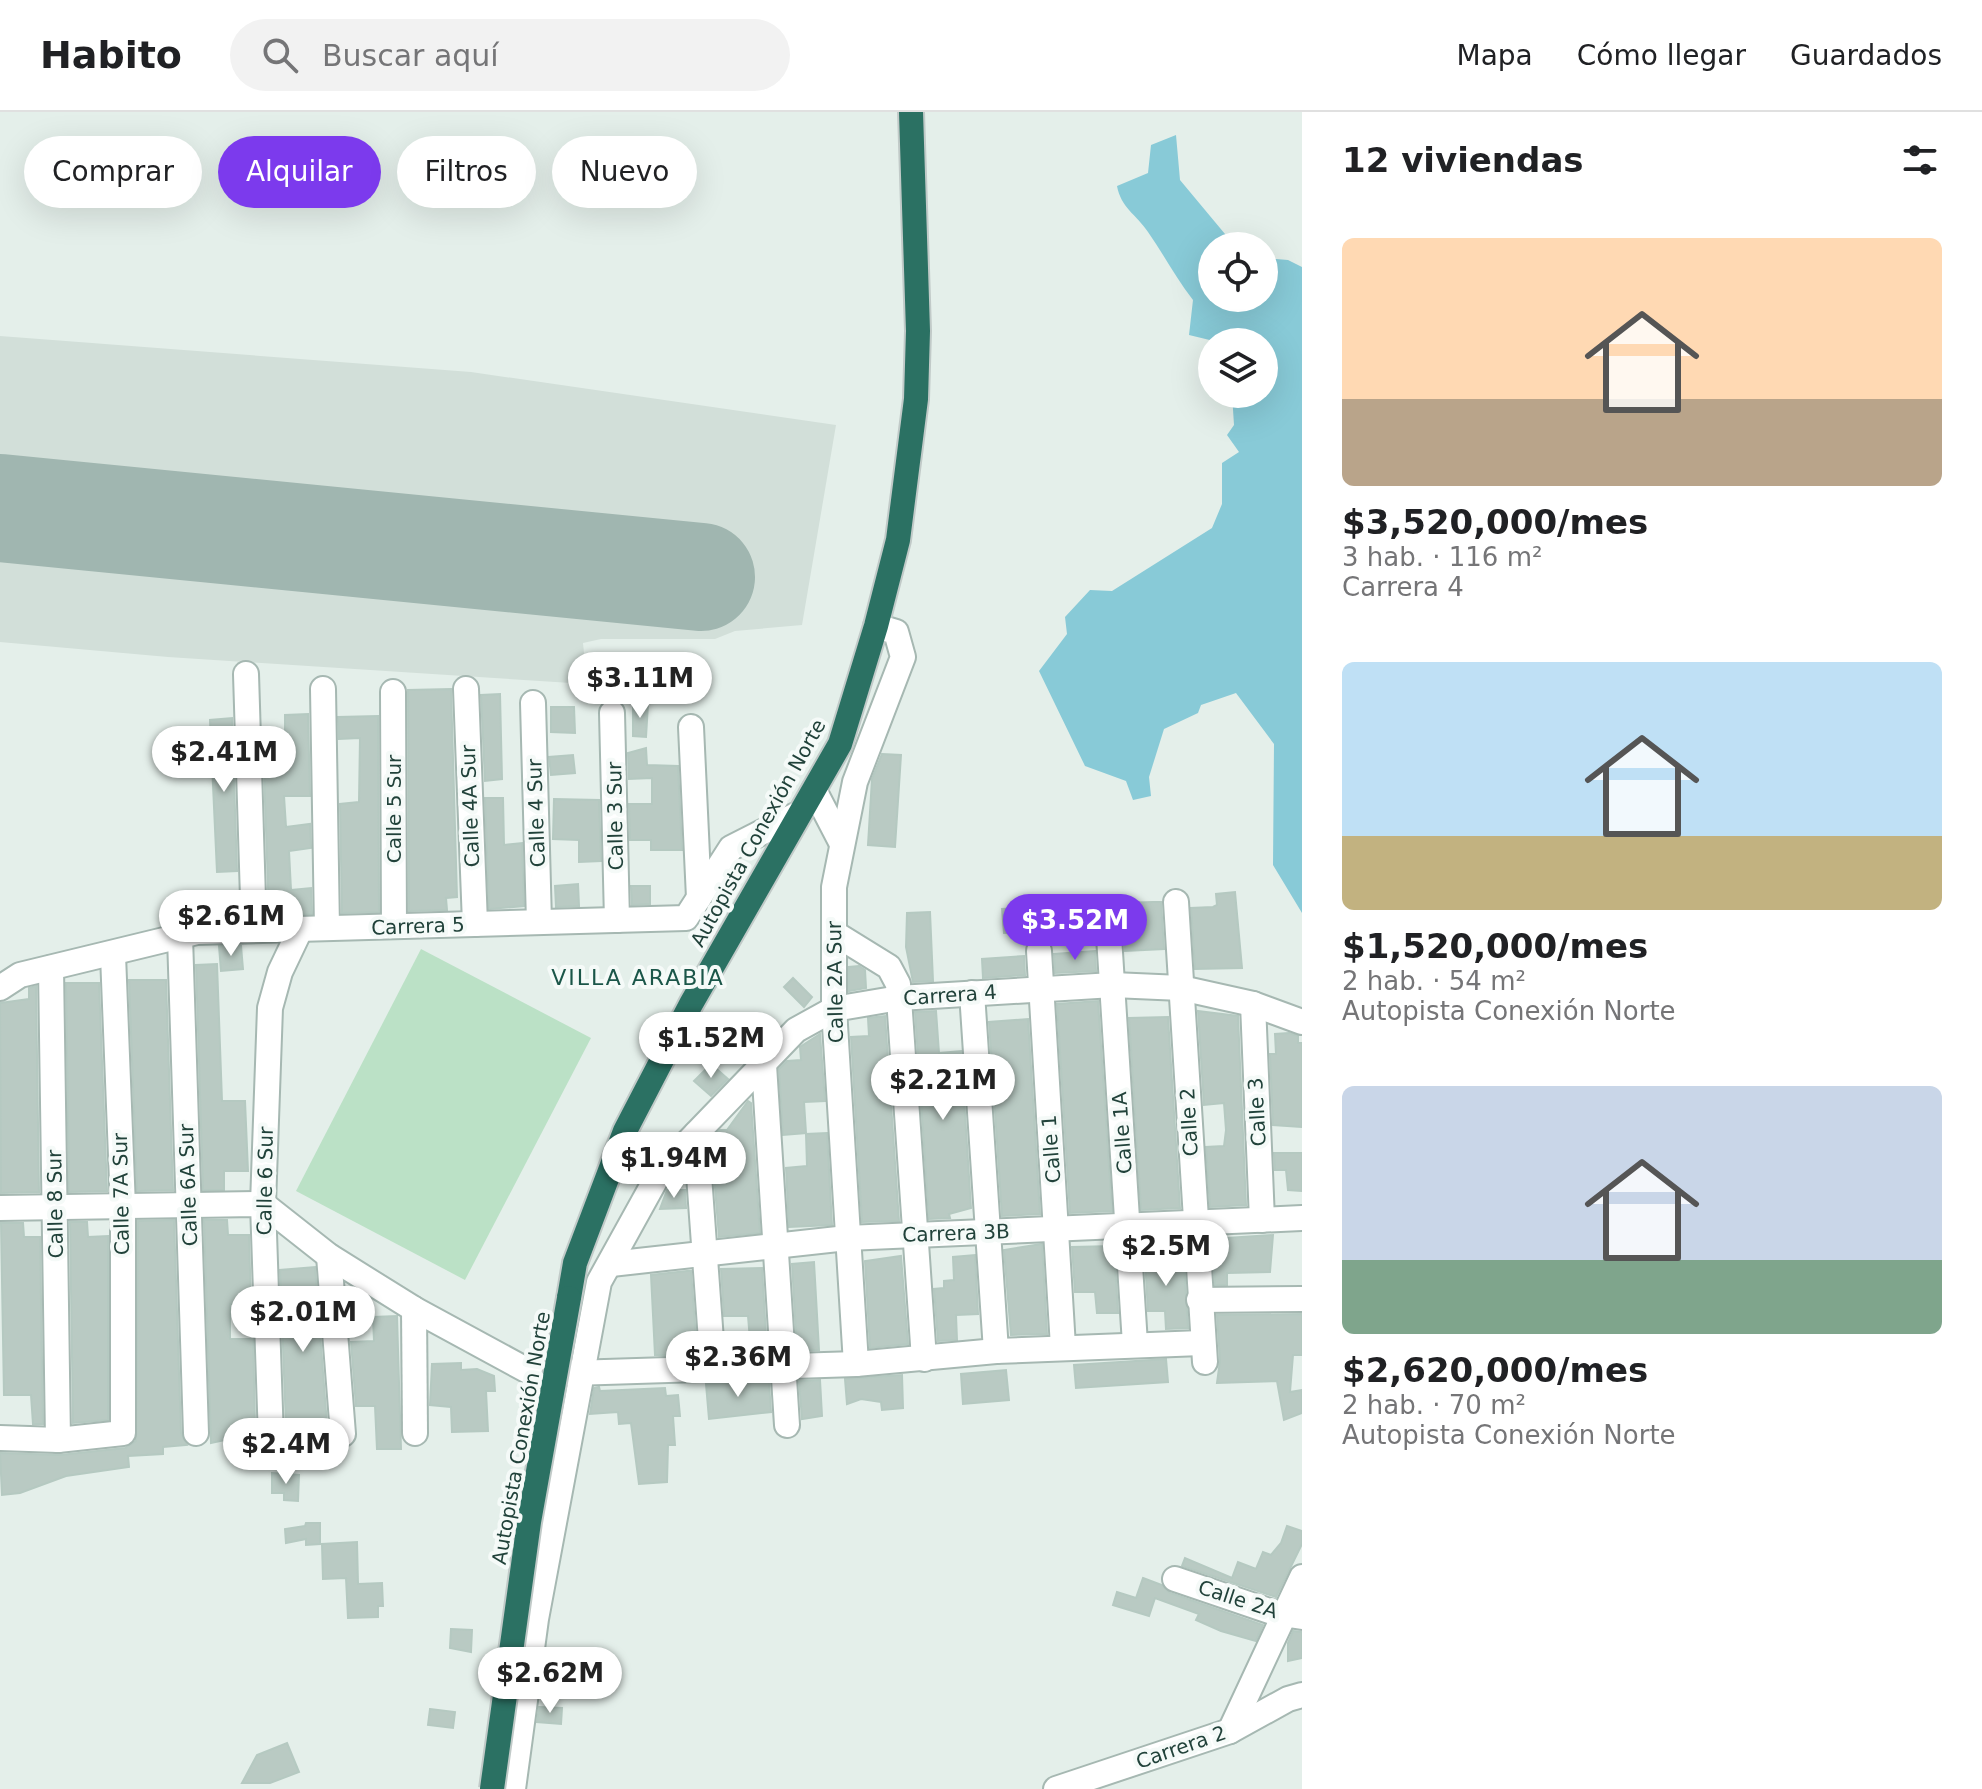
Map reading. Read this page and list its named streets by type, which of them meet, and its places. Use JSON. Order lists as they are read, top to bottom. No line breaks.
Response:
{"streets":{"highway":["Autopista Conexión Norte"],"street":["Calle 4A Sur","Calle 5 Sur","Calle 4 Sur","Calle 3 Sur","Carrera 5","Calle 2A Sur","Carrera 4","Calle 3","Calle 2","Calle 1A","Calle 1","Calle 6 Sur","Calle 6A Sur","Calle 7A Sur","Calle 8 Sur","Carrera 3B","Calle 2A","Carrera 2"]},"crossings":[["Calle 4A Sur","Carrera 5"],["Calle 5 Sur","Carrera 5"],["Calle 4 Sur","Carrera 5"],["Calle 3 Sur","Carrera 5"],["Autopista Conexión Norte","Carrera 5"],["Autopista Conexión Norte","Calle 2A Sur"],["Carrera 5","Calle 6 Sur"],["Carrera 5","Calle 6A Sur"],["Carrera 5","Calle 7A Sur"],["Carrera 5","Calle 8 Sur"],["Calle 2A Sur","Carrera 4"],["Calle 2A Sur","Carrera 3B"],["Carrera 4","Calle 3"],["Carrera 4","Calle 2"],["Carrera 4","Calle 1A"],["Carrera 4","Calle 1"],["Carrera 4","Carrera 3B"],["Calle 3","Carrera 3B"],["Calle 2","Calle 1A"],["Calle 2","Carrera 3B"],["Calle 1A","Carrera 3B"],["Calle 1","Carrera 3B"],["Calle 7A Sur","Calle 8 Sur"]],"districts":["VILLA ARABIA"],"page":{"header":"Habito","search":"Buscar aquí","nav":["Mapa","Cómo llegar","Guardados"],"heading":"12 viviendas","chip":["Comprar","Alquilar","Filtros","Nuevo"],"list":[{"name":"$3,520,000/mes","note":"3 hab. · 116 m² · Carrera 4"},{"name":"$1,520,000/mes","note":"2 hab. · 54 m² · Autopista Conexión Norte"},{"name":"$2,620,000/mes","note":"2 hab. · 70 m² · Autopista Conexión Norte"}],"price":["$3.11M","$2.41M","$2.61M","$3.52M","$1.52M","$2.21M","$1.94M","$2.5M","$2.01M","$2.36M","$2.4M","$2.62M"]}}
